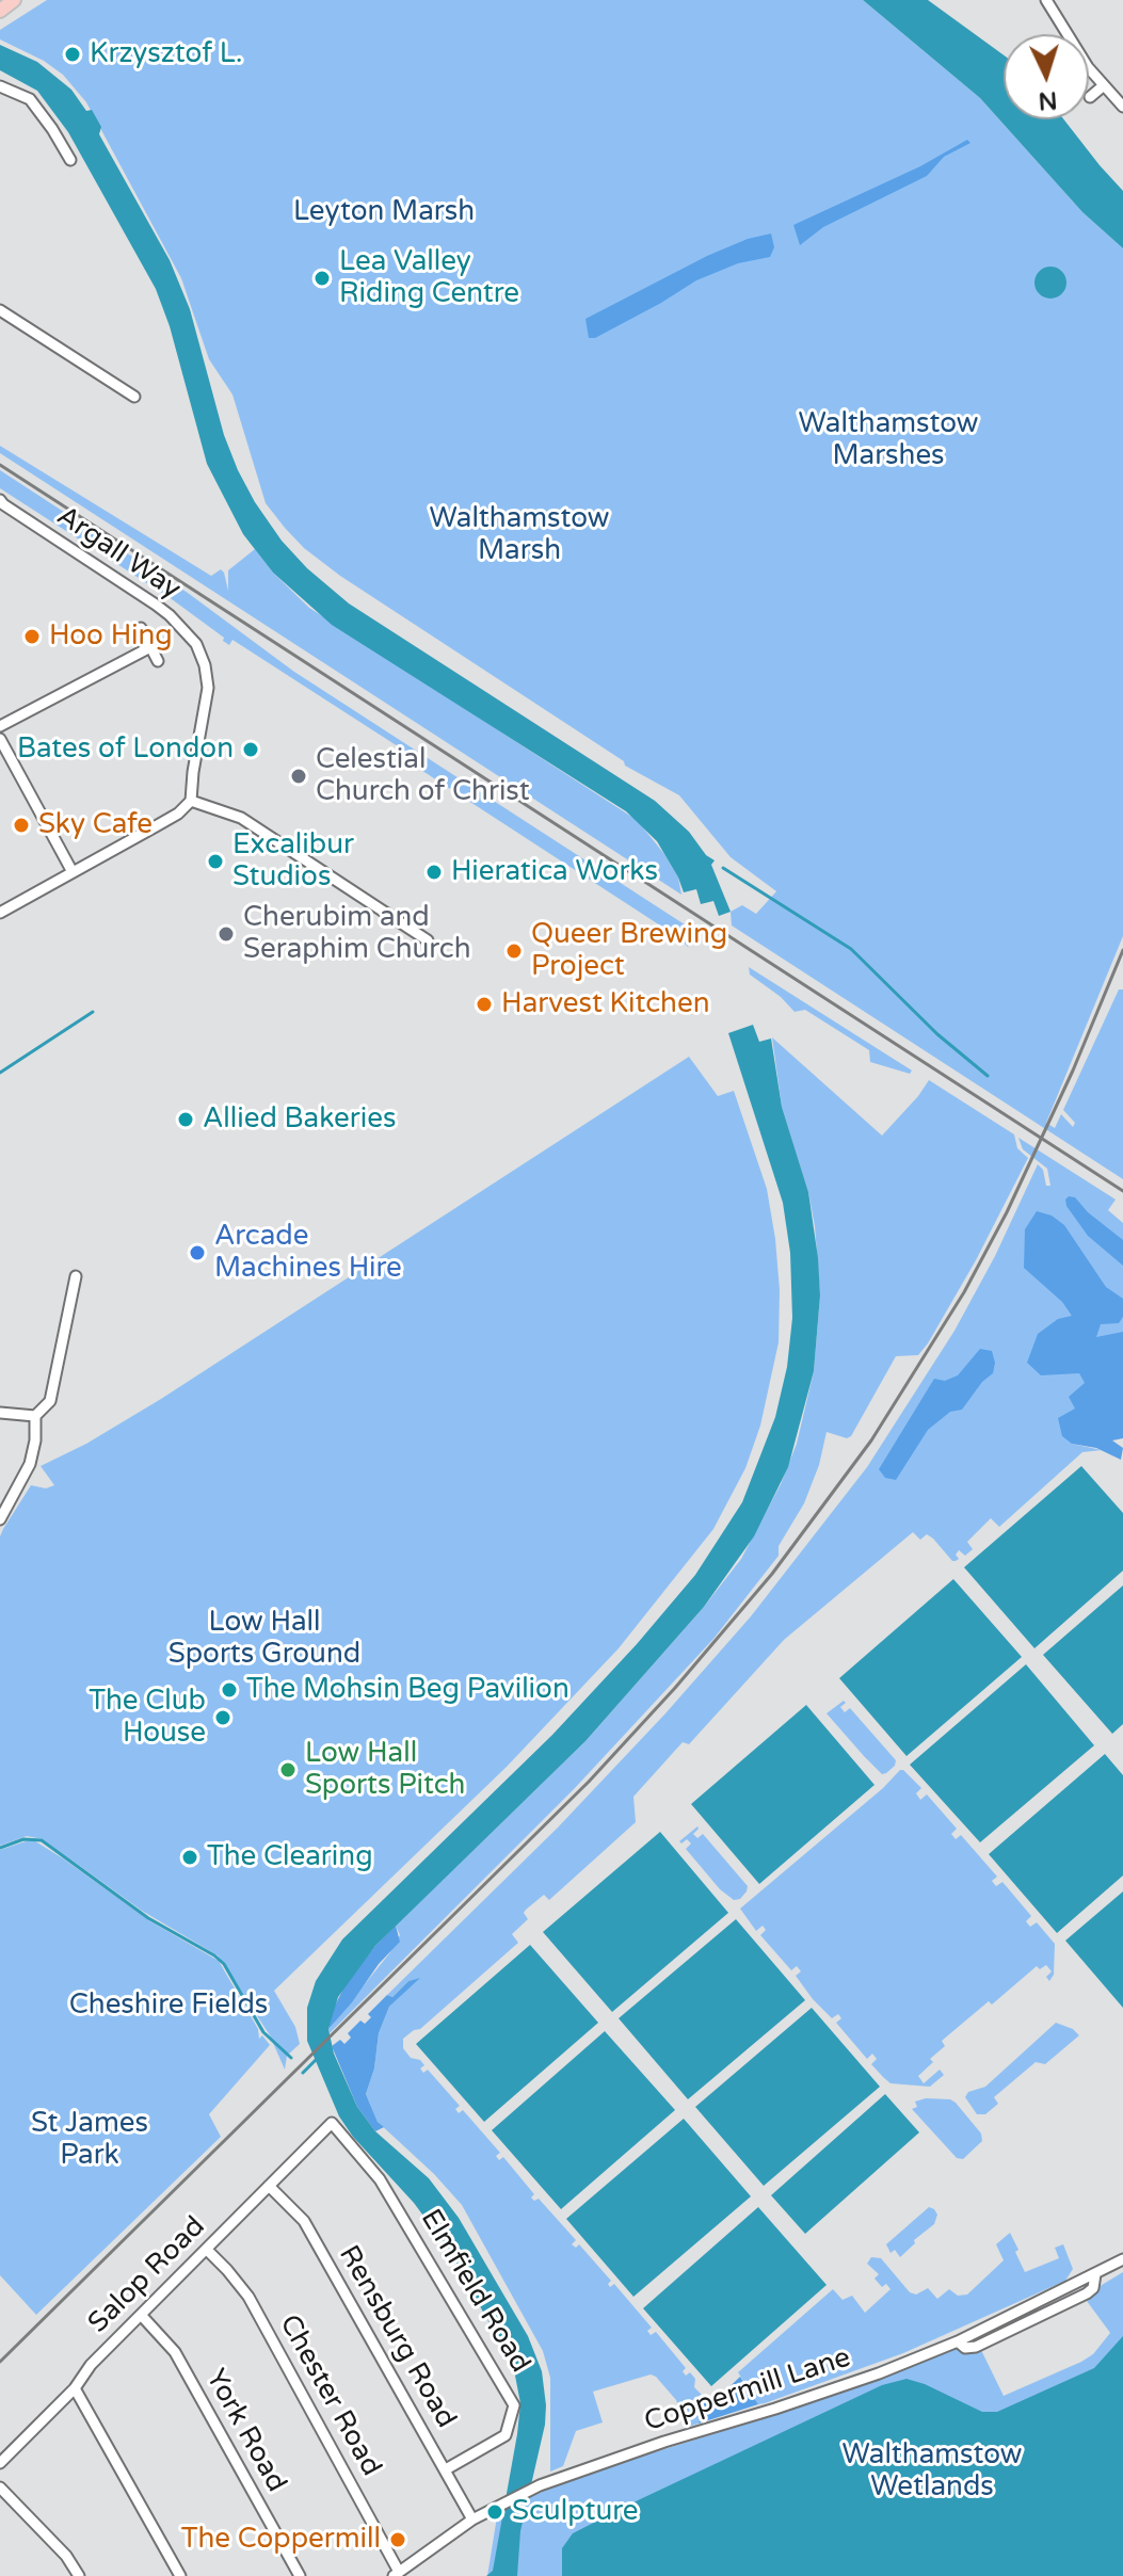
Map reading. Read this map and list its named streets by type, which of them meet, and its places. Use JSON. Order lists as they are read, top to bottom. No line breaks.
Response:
{"streets":{"street":["Argall Way","Salop Road","Elmfield Road","Rensburg Road","Coppermill Lane","Chester Road","York Road"]},"crossings":[["Salop Road","Elmfield Road"],["Salop Road","Rensburg Road"],["Salop Road","Chester Road"],["Salop Road","York Road"],["Elmfield Road","Rensburg Road"],["Rensburg Road","Coppermill Lane"],["Coppermill Lane","Chester Road"]],"parks":["Leyton Marsh","Walthamstow Marshes","Walthamstow Marsh","Low Hall Sports Ground","Cheshire Fields","St James Park","Walthamstow Wetlands"],"places":["Krzysztof L.","Lea Valley Riding Centre","Hoo Hing","Bates of London","Celestial Church of Christ","Sky Cafe","Excalibur Studios","Hieratica Works","Cherubim and Seraphim Church","Queer Brewing Project","Harvest Kitchen","Allied Bakeries","Arcade Machines Hire","The Mohsin Beg Pavilion","The Club House","Low Hall Sports Pitch","The Clearing","Sculpture","The Coppermill"],"north":"bottom"}
